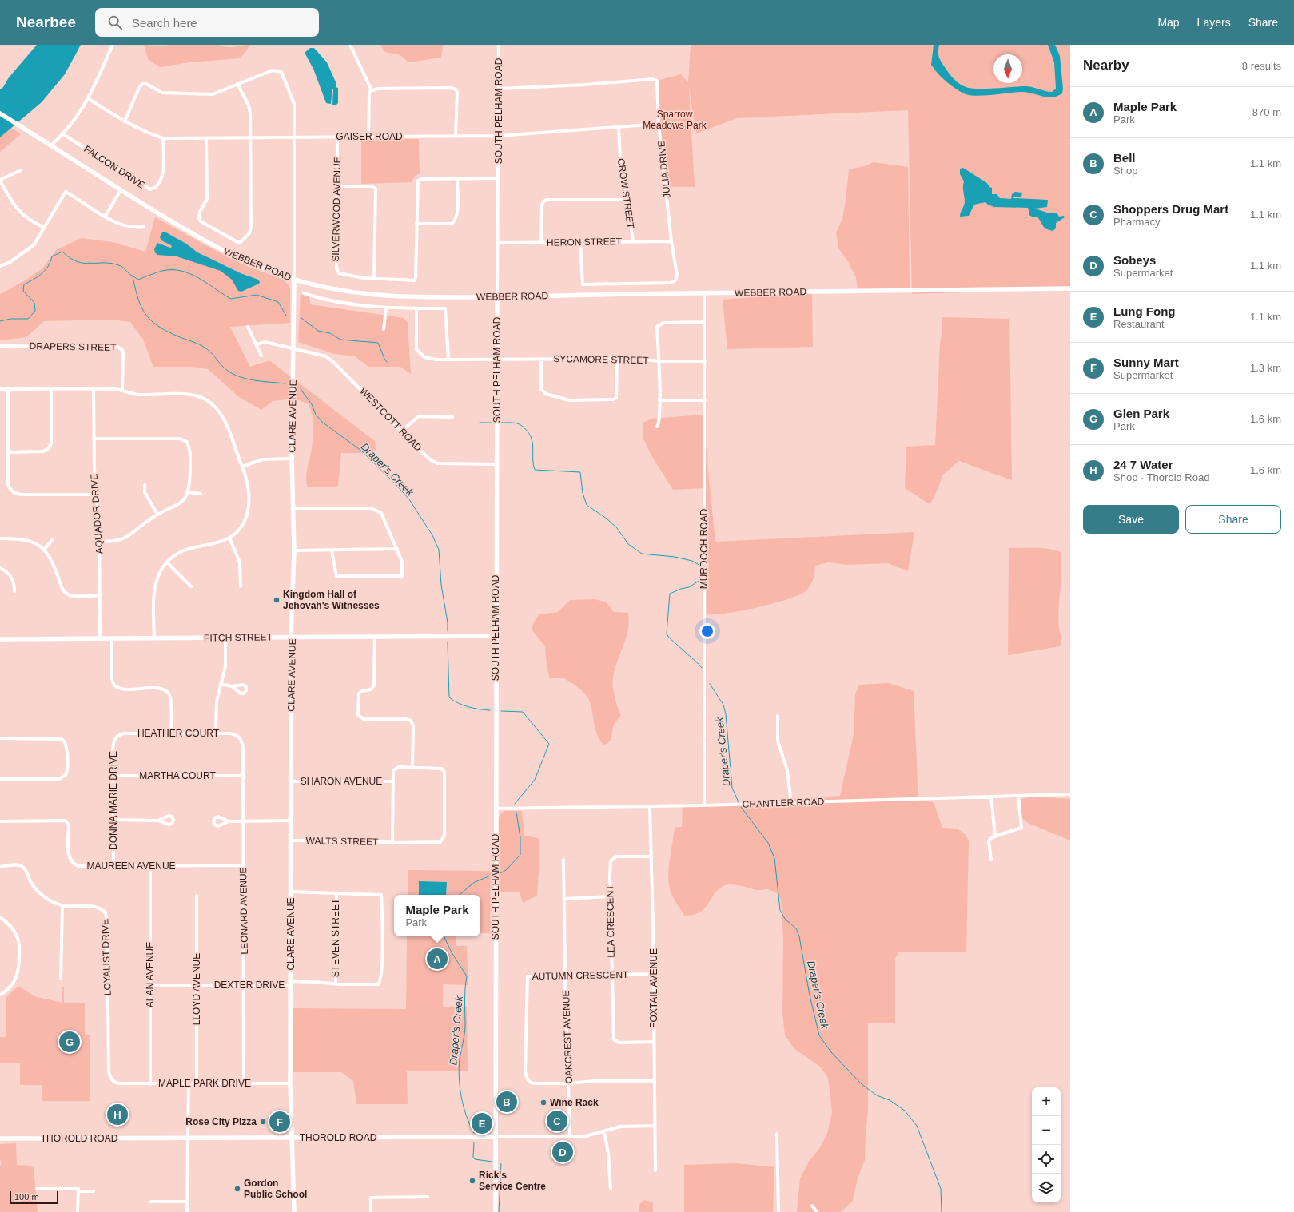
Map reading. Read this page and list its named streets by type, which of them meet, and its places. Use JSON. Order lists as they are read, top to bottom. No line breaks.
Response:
{"streets":{"main road":["SOUTH PELHAM ROAD","WEBBER ROAD","CLARE AVENUE","FITCH STREET","THOROLD ROAD"],"street":["GAISER ROAD","FALCON DRIVE","JULIA DRIVE","CROW STREET","SILVERWOOD AVENUE","HERON STREET","DRAPERS STREET","SYCAMORE STREET","WESTCOTT ROAD","AQUADOR DRIVE","MURDOCH ROAD","HEATHER COURT","MARTHA COURT","SHARON AVENUE","DONNA MARIE DRIVE","CHANTLER ROAD","WALTS STREET","MAUREEN AVENUE","LEONARD AVENUE","LEA CRESCENT","STEVEN STREET","LOYALIST DRIVE","ALAN AVENUE","AUTUMN CRESCENT","DEXTER DRIVE","FOXTAIL AVENUE","LLOYD AVENUE","OAKCREST AVENUE","MAPLE PARK DRIVE"]},"crossings":[["SOUTH PELHAM ROAD","GAISER ROAD"],["SOUTH PELHAM ROAD","JULIA DRIVE"],["SOUTH PELHAM ROAD","SILVERWOOD AVENUE"],["SOUTH PELHAM ROAD","HERON STREET"],["SOUTH PELHAM ROAD","WEBBER ROAD"],["SOUTH PELHAM ROAD","SYCAMORE STREET"],["SOUTH PELHAM ROAD","WESTCOTT ROAD"],["SOUTH PELHAM ROAD","FITCH STREET"],["SOUTH PELHAM ROAD","CHANTLER ROAD"],["SOUTH PELHAM ROAD","THOROLD ROAD"],["GAISER ROAD","FALCON DRIVE"],["GAISER ROAD","JULIA DRIVE"],["GAISER ROAD","CROW STREET"],["GAISER ROAD","SILVERWOOD AVENUE"],["GAISER ROAD","CLARE AVENUE"],["JULIA DRIVE","HERON STREET"],["CROW STREET","HERON STREET"],["WEBBER ROAD","CLARE AVENUE"],["WEBBER ROAD","MURDOCH ROAD"],["SYCAMORE STREET","MURDOCH ROAD"],["CLARE AVENUE","WESTCOTT ROAD"],["CLARE AVENUE","FITCH STREET"],["CLARE AVENUE","SHARON AVENUE"],["CLARE AVENUE","WALTS STREET"],["CLARE AVENUE","DEXTER DRIVE"],["CLARE AVENUE","MAPLE PARK DRIVE"],["CLARE AVENUE","THOROLD ROAD"],["AQUADOR DRIVE","FITCH STREET"],["MURDOCH ROAD","CHANTLER ROAD"],["HEATHER COURT","DONNA MARIE DRIVE"],["HEATHER COURT","LEONARD AVENUE"],["MARTHA COURT","DONNA MARIE DRIVE"],["MARTHA COURT","LEONARD AVENUE"],["SHARON AVENUE","WALTS STREET"],["DONNA MARIE DRIVE","MAUREEN AVENUE"],["CHANTLER ROAD","FOXTAIL AVENUE"],["MAUREEN AVENUE","LEONARD AVENUE"],["MAUREEN AVENUE","ALAN AVENUE"],["LEONARD AVENUE","DEXTER DRIVE"],["LEONARD AVENUE","MAPLE PARK DRIVE"],["LEA CRESCENT","AUTUMN CRESCENT"],["LEA CRESCENT","FOXTAIL AVENUE"],["STEVEN STREET","DEXTER DRIVE"],["LOYALIST DRIVE","MAPLE PARK DRIVE"],["ALAN AVENUE","DEXTER DRIVE"],["ALAN AVENUE","MAPLE PARK DRIVE"],["AUTUMN CRESCENT","FOXTAIL AVENUE"],["AUTUMN CRESCENT","OAKCREST AVENUE"],["DEXTER DRIVE","LLOYD AVENUE"],["FOXTAIL AVENUE","THOROLD ROAD"],["LLOYD AVENUE","MAPLE PARK DRIVE"],["OAKCREST AVENUE","THOROLD ROAD"]],"water":["Draper's Creek"],"parks":["Sparrow Meadows Park"],"places":["Kingdom Hall of Jehovah's Witnesses","Wine Rack","Rose City Pizza","Rick's Service Centre","Gordon Public School"],"scale_bar":"100 m","north":"bottom","page":{"header":"Nearbee","search":"Search here","nav":["Map","Layers","Share"],"heading":["Nearby","8 results"],"list":[{"mark":"A","name":"Maple Park","note":"Park","value":"870 m"},{"mark":"B","name":"Bell","note":"Shop","value":"1.1 km"},{"mark":"C","name":"Shoppers Drug Mart","note":"Pharmacy","value":"1.1 km"},{"mark":"D","name":"Sobeys","note":"Supermarket","value":"1.1 km"},{"mark":"E","name":"Lung Fong","note":"Restaurant","value":"1.1 km"},{"mark":"F","name":"Sunny Mart","note":"Supermarket","value":"1.3 km"},{"mark":"G","name":"Glen Park","note":"Park","value":"1.6 km"},{"mark":"H","name":"24 7 Water","note":"Shop · Thorold Road","value":"1.6 km"}],"buttons":["Save","Share"],"popup":["Maple Park","Park"],"pins":["A","G","B","H","C","F","E","D"],"map_buttons":["+","−"],"scale":"100 m"}}
